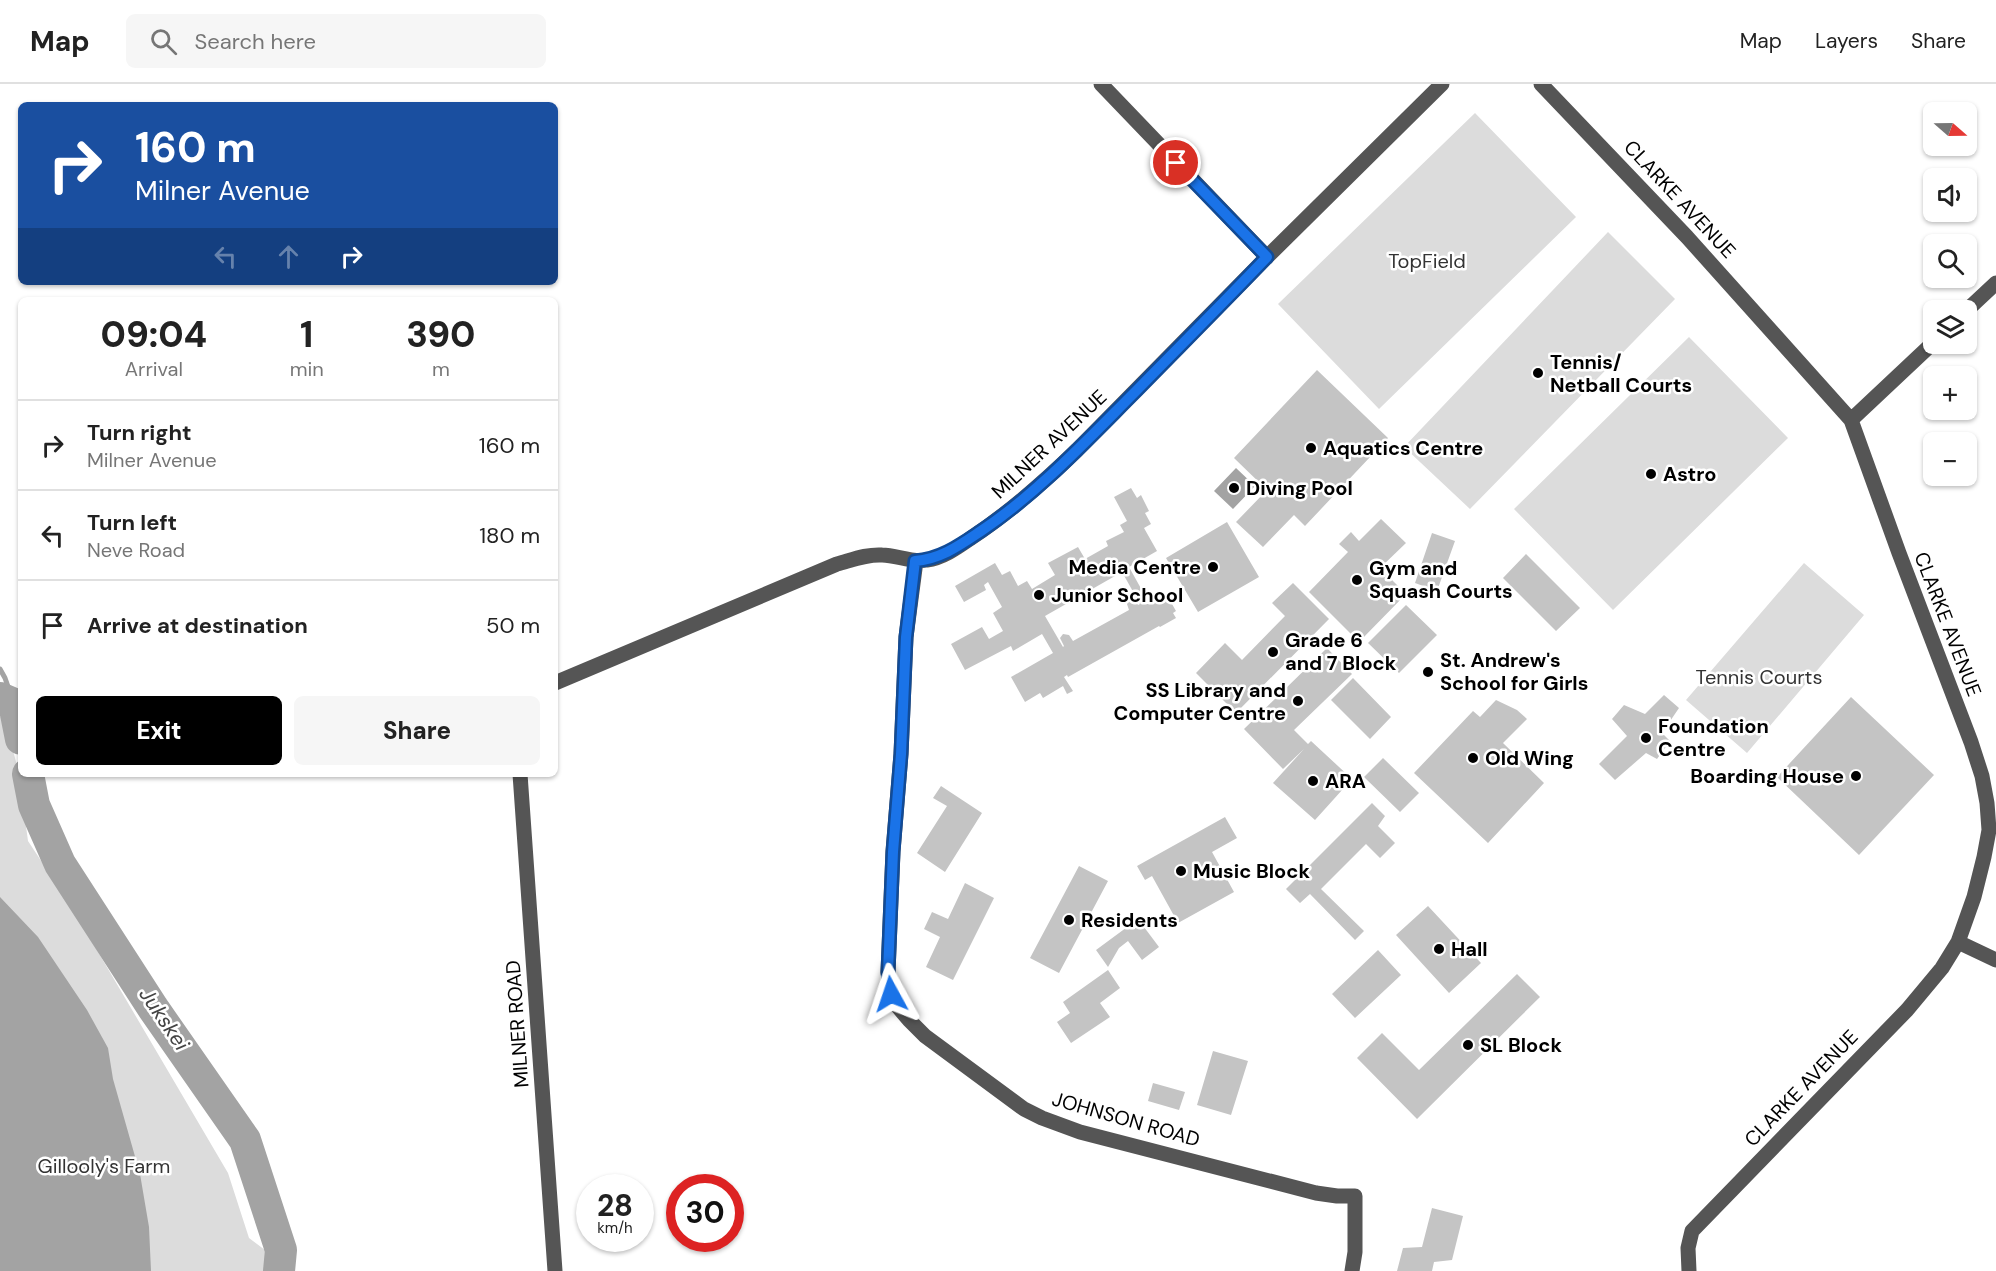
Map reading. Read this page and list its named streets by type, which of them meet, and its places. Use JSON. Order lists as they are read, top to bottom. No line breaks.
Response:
{"streets":{"street":["CLARKE AVENUE","MILNER AVENUE","MILNER ROAD","JOHNSON ROAD"]},"crossings":[["MILNER AVENUE","JOHNSON ROAD"]],"water":["Jukskei"],"parks":["TopField","Tennis Courts","Gillooly's Farm"],"places":["Tennis/ Netball Courts","Aquatics Centre","Astro","Diving Pool","Media Centre","Gym and Squash Courts","Junior School","Grade 6 and 7 Block","St. Andrew's School for Girls","SS Library and Computer Centre","Foundation Centre","Old Wing","Boarding House","ARA","Music Block","Residents","Hall","SL Block"],"north":"right","page":{"header":"Map","search":"Search here","nav":["Map","Layers","Share"],"map_buttons":["+","−"],"turn":["160 m","Milner Avenue"],"eta":["09:04","Arrival","1","min","390","m"],"list":[{"name":"Turn right","note":"Milner Avenue","value":"160 m"},{"name":"Turn left","note":"Neve Road","value":"180 m"},{"name":"Arrive at destination","value":"50 m"}],"buttons":["Exit","Share"],"speed":"28 km/h","limit":"30"}}
